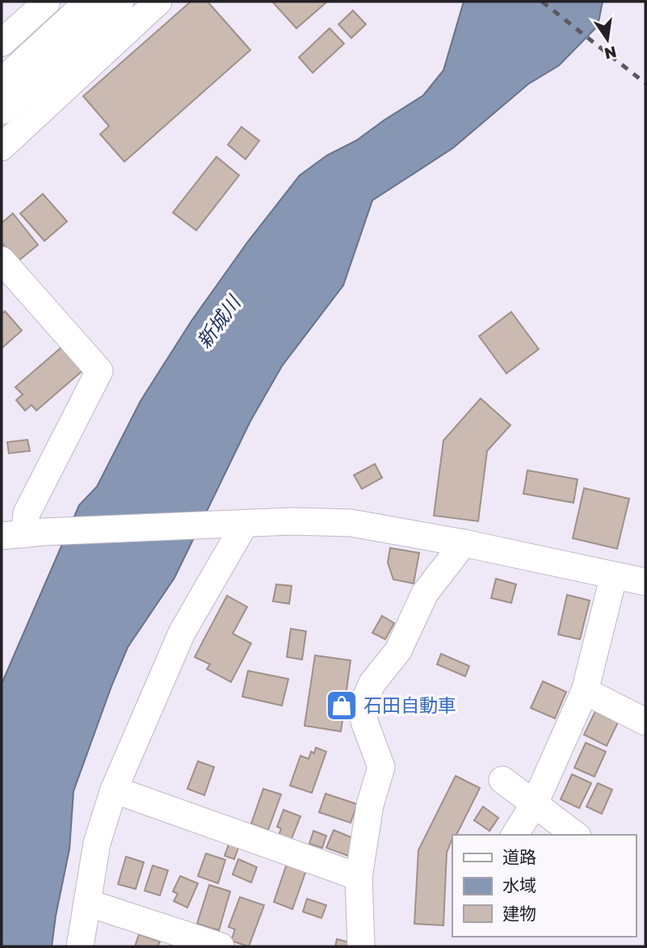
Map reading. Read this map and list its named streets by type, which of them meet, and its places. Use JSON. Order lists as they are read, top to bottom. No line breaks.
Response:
{"water":["新城川"],"places":{"shop":["石田自動車"]},"legend":["道路","水域","建物"],"north":"bottom"}
